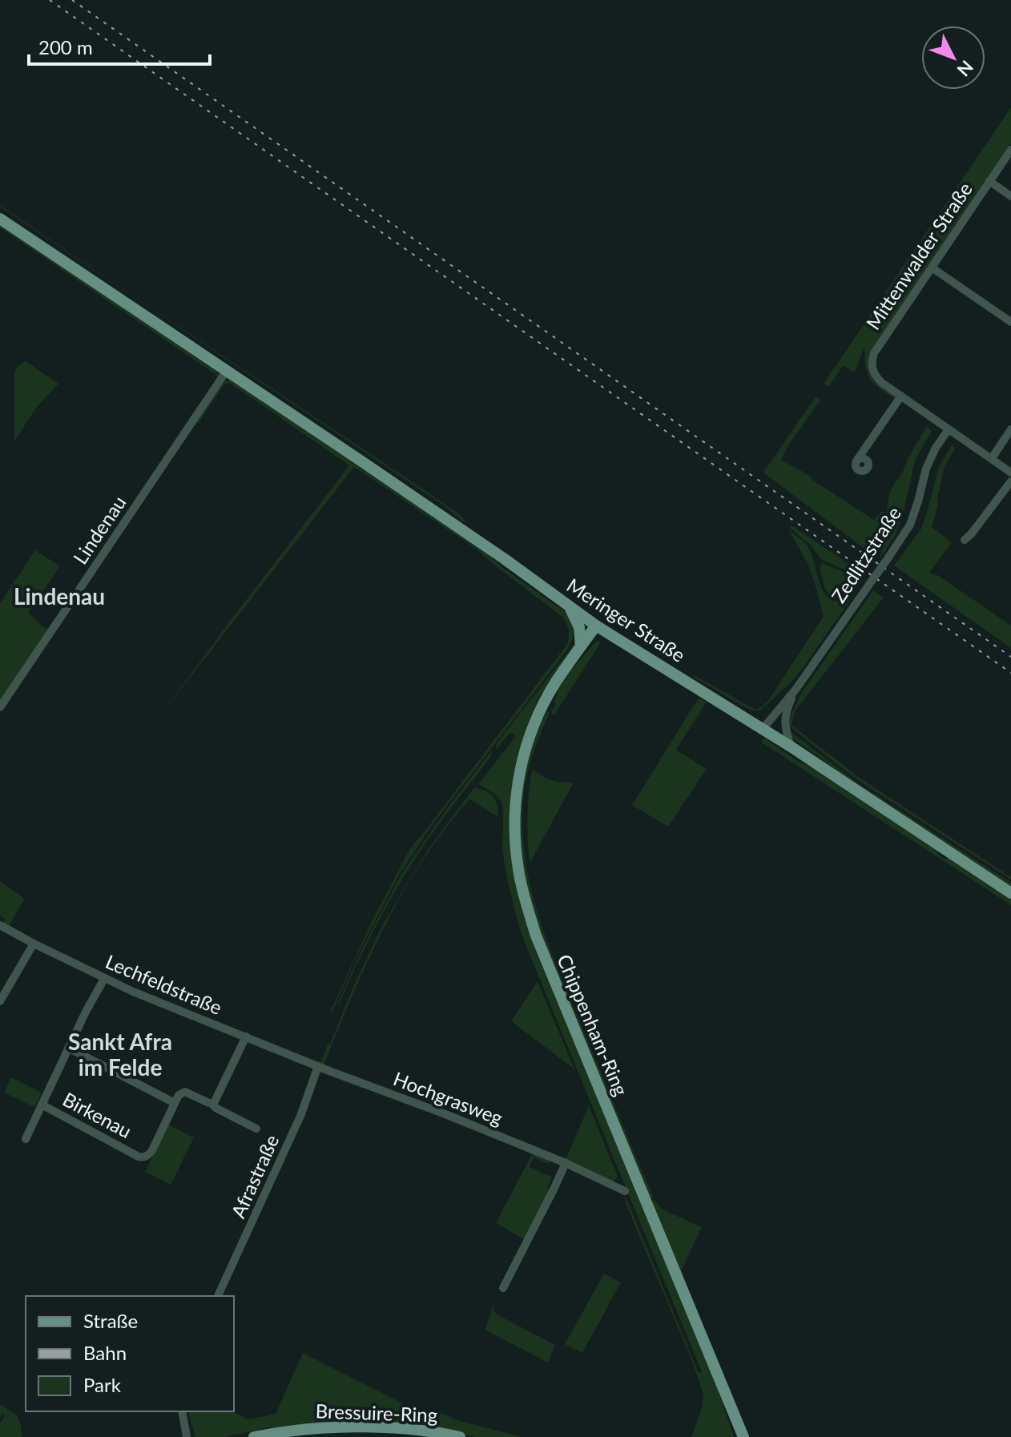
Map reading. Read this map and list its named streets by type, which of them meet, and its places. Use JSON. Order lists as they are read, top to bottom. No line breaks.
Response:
{"streets":{"main road":["Meringer Straße","Chippenham-Ring","Bressuire-Ring"],"street":["Mittenwalder Straße","Lindenau","Zedlitzstraße","Lechfeldstraße","Hochgrasweg","Birkenau","Afrastraße"]},"crossings":[["Lindenau","Meringer Straße"],["Zedlitzstraße","Meringer Straße"],["Meringer Straße","Chippenham-Ring"],["Lechfeldstraße","Hochgrasweg"],["Lechfeldstraße","Afrastraße"],["Hochgrasweg","Afrastraße"]],"districts":["Lindenau","Sankt Afra im Felde"],"legend":["Straße","Bahn","Park"],"scale_bar":"200 m","north":"bottom right"}
